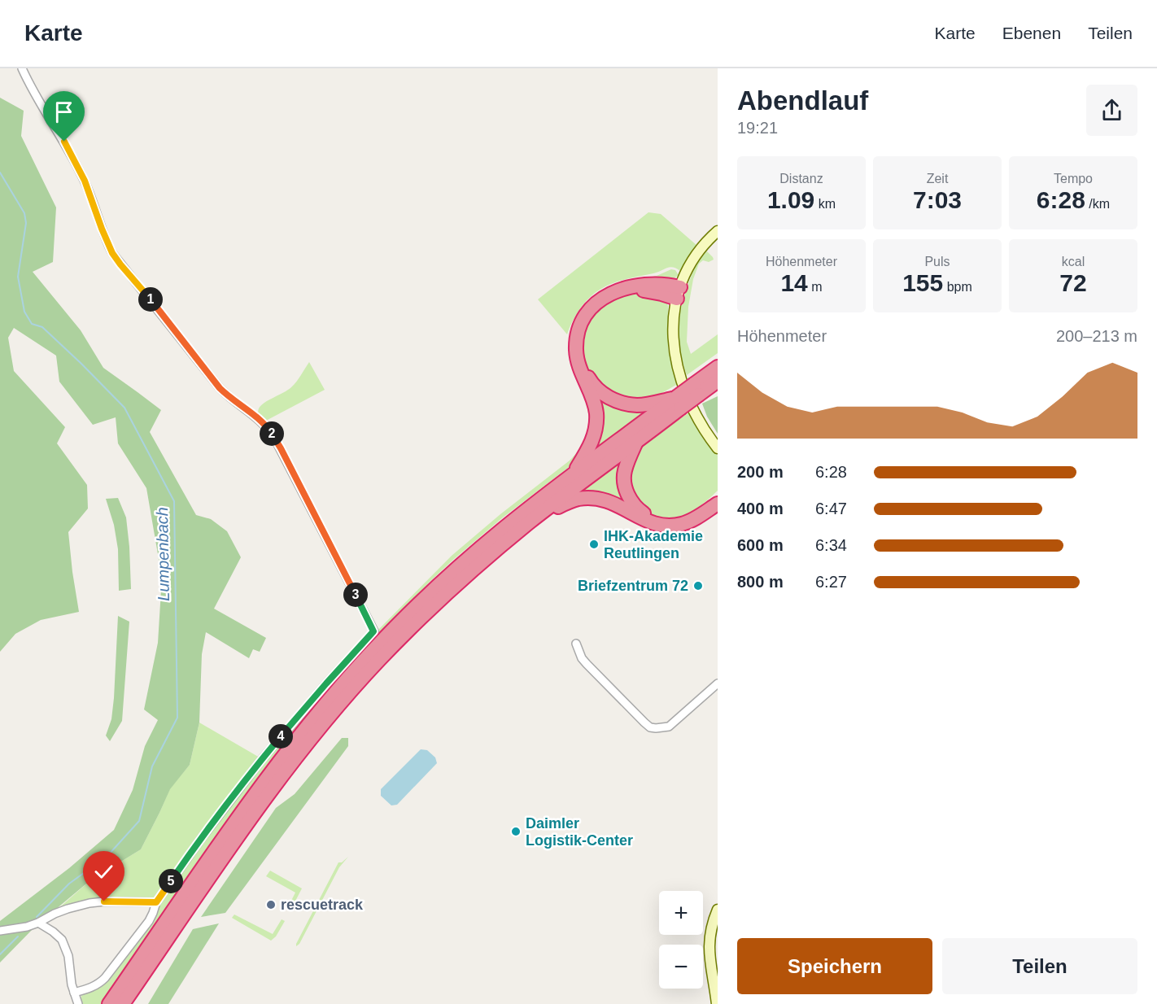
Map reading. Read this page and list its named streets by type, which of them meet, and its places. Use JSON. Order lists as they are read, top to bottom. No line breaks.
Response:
{"water":["Lumpenbach"],"places":["IHK-Akademie Reutlingen","Briefzentrum 72","Daimler Logistik-Center","rescuetrack"],"page":{"header":"Karte","nav":["Karte","Ebenen","Teilen"],"heading":["Abendlauf","19:21"],"stats":[["Distanz","1.09 km"],["Zeit","7:03"],["Tempo","6:28 /km"],["Höhenmeter","14 m"],["Puls","155 bpm"],["kcal","72"]],"pins":["1","2","3","4","5"],"chart":["Höhenmeter","200–213 m"],"list":[{"name":"200 m","note":"6:28"},{"name":"400 m","note":"6:47"},{"name":"600 m","note":"6:34"},{"name":"800 m","note":"6:27"}],"map_buttons":["+","−"],"buttons":["Speichern","Teilen"]}}
